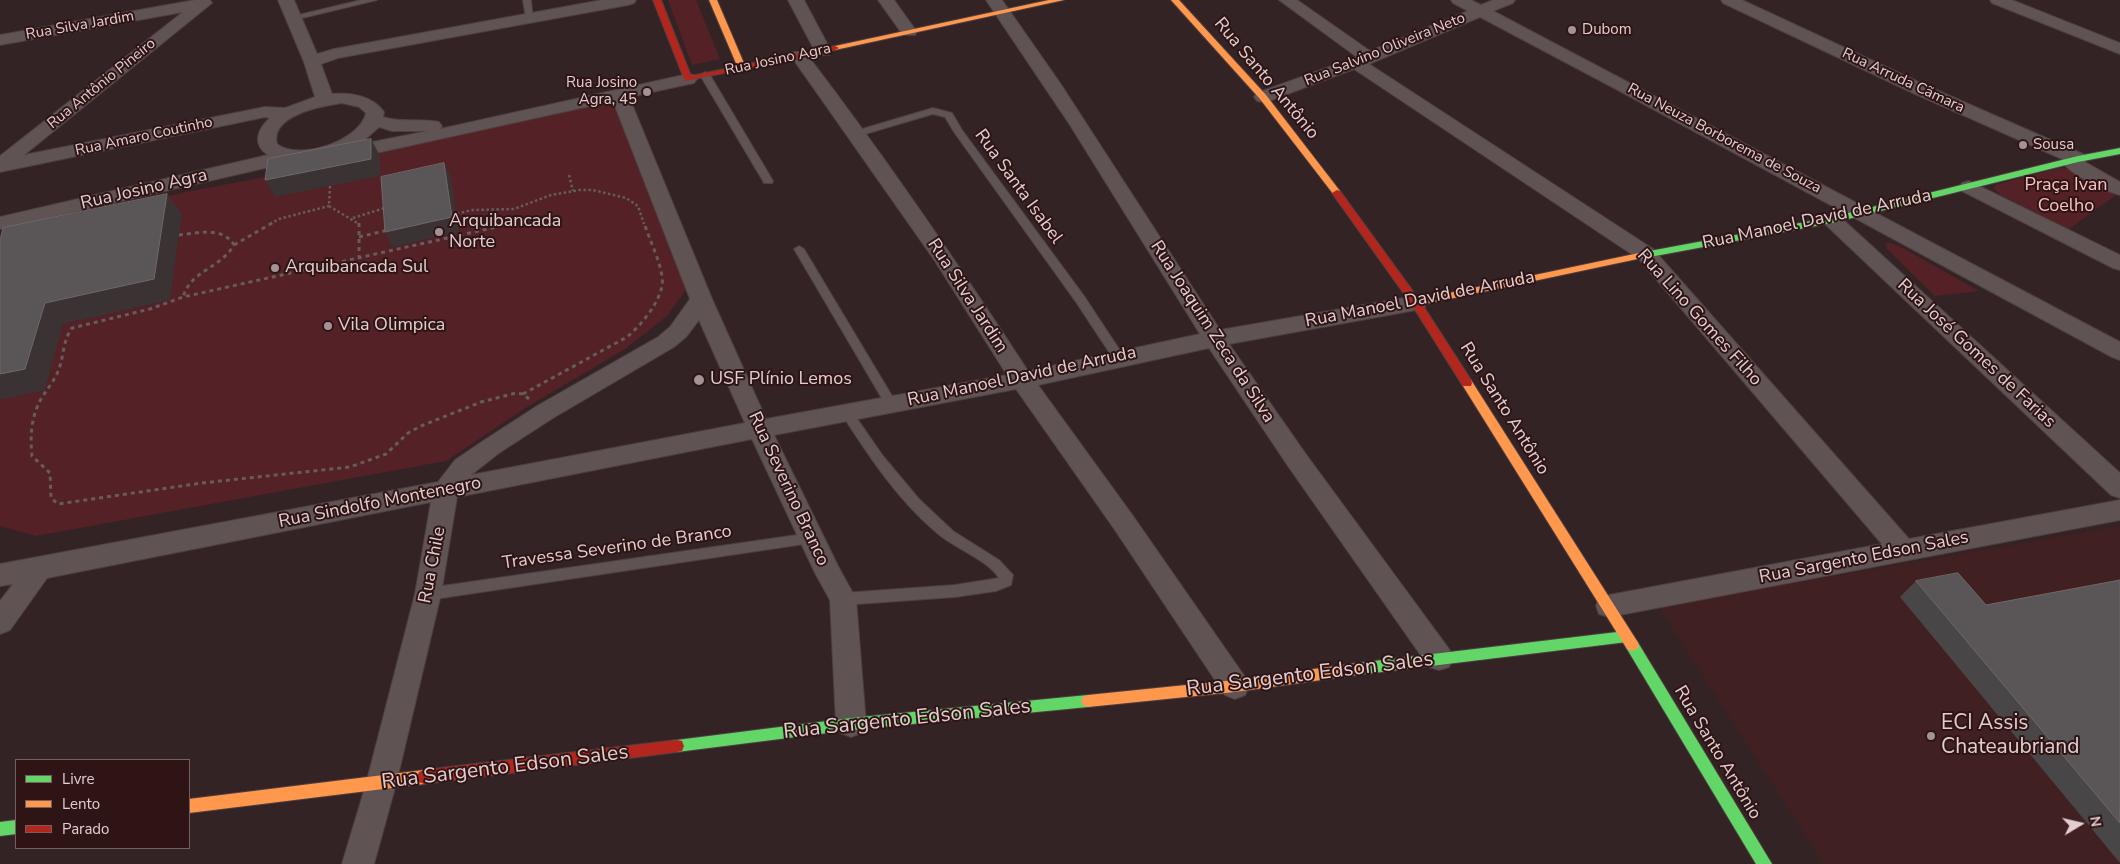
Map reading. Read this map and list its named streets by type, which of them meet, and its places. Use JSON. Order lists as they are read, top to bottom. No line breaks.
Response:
{"streets":{"main road":["Rua Josino Agra","Rua Santo Antônio","Rua Manoel David de Arruda","Rua Sargento Edson Sales"],"street":["Rua Silva Jardim","Rua Salvino Oliveira Neto","Rua Arruda Cãmara","Rua Antônio Pineiro","Rua Amaro Coutinho","Rua Neuza Borborema de Souza","Rua Lino Gomes Filho","Rua Joaquim Zeca da Silva","Rua José Gomes de Farias","Rua Severino Branco","Rua Sindolfo Montenegro","Rua Chile"],"lane":["Rua Santa Isabel","Travessa Severino de Branco"]},"crossings":[["Rua Silva Jardim","Rua Josino Agra"],["Rua Silva Jardim","Rua Antônio Pineiro"],["Rua Silva Jardim","Rua Santa Isabel"],["Rua Silva Jardim","Rua Manoel David de Arruda"],["Rua Silva Jardim","Rua Sargento Edson Sales"],["Rua Salvino Oliveira Neto","Rua Santo Antônio"],["Rua Salvino Oliveira Neto","Rua Neuza Borborema de Souza"],["Rua Salvino Oliveira Neto","Rua Lino Gomes Filho"],["Rua Josino Agra","Rua Amaro Coutinho"],["Rua Josino Agra","Rua Joaquim Zeca da Silva"],["Rua Josino Agra","Rua Severino Branco"],["Rua Santo Antônio","Rua Manoel David de Arruda"],["Rua Santo Antônio","Rua Sargento Edson Sales"],["Rua Arruda Cãmara","Rua Manoel David de Arruda"],["Rua Antônio Pineiro","Rua Amaro Coutinho"],["Rua Neuza Borborema de Souza","Rua Manoel David de Arruda"],["Rua Santa Isabel","Rua Manoel David de Arruda"],["Rua Manoel David de Arruda","Rua Lino Gomes Filho"],["Rua Manoel David de Arruda","Rua Joaquim Zeca da Silva"],["Rua Manoel David de Arruda","Rua José Gomes de Farias"],["Rua Manoel David de Arruda","Rua Severino Branco"],["Rua Manoel David de Arruda","Rua Sindolfo Montenegro"],["Rua Lino Gomes Filho","Rua Sargento Edson Sales"],["Rua Joaquim Zeca da Silva","Rua Sargento Edson Sales"],["Rua Severino Branco","Rua Sindolfo Montenegro"],["Rua Severino Branco","Travessa Severino de Branco"],["Rua Severino Branco","Rua Sargento Edson Sales"],["Rua Severino Branco","Rua Chile"],["Rua Sindolfo Montenegro","Rua Chile"],["Travessa Severino de Branco","Rua Chile"],["Rua Sargento Edson Sales","Rua Chile"]],"parks":["Praça Ivan Coelho"],"places":["Dubom","Rua Josino Agra, 45","Sousa","Arquibancada Norte","Arquibancada Sul","Vila Olimpica","USF Plínio Lemos","ECI Assis Chateaubriand"],"legend":["Livre","Lento","Parado"],"north":"right"}
